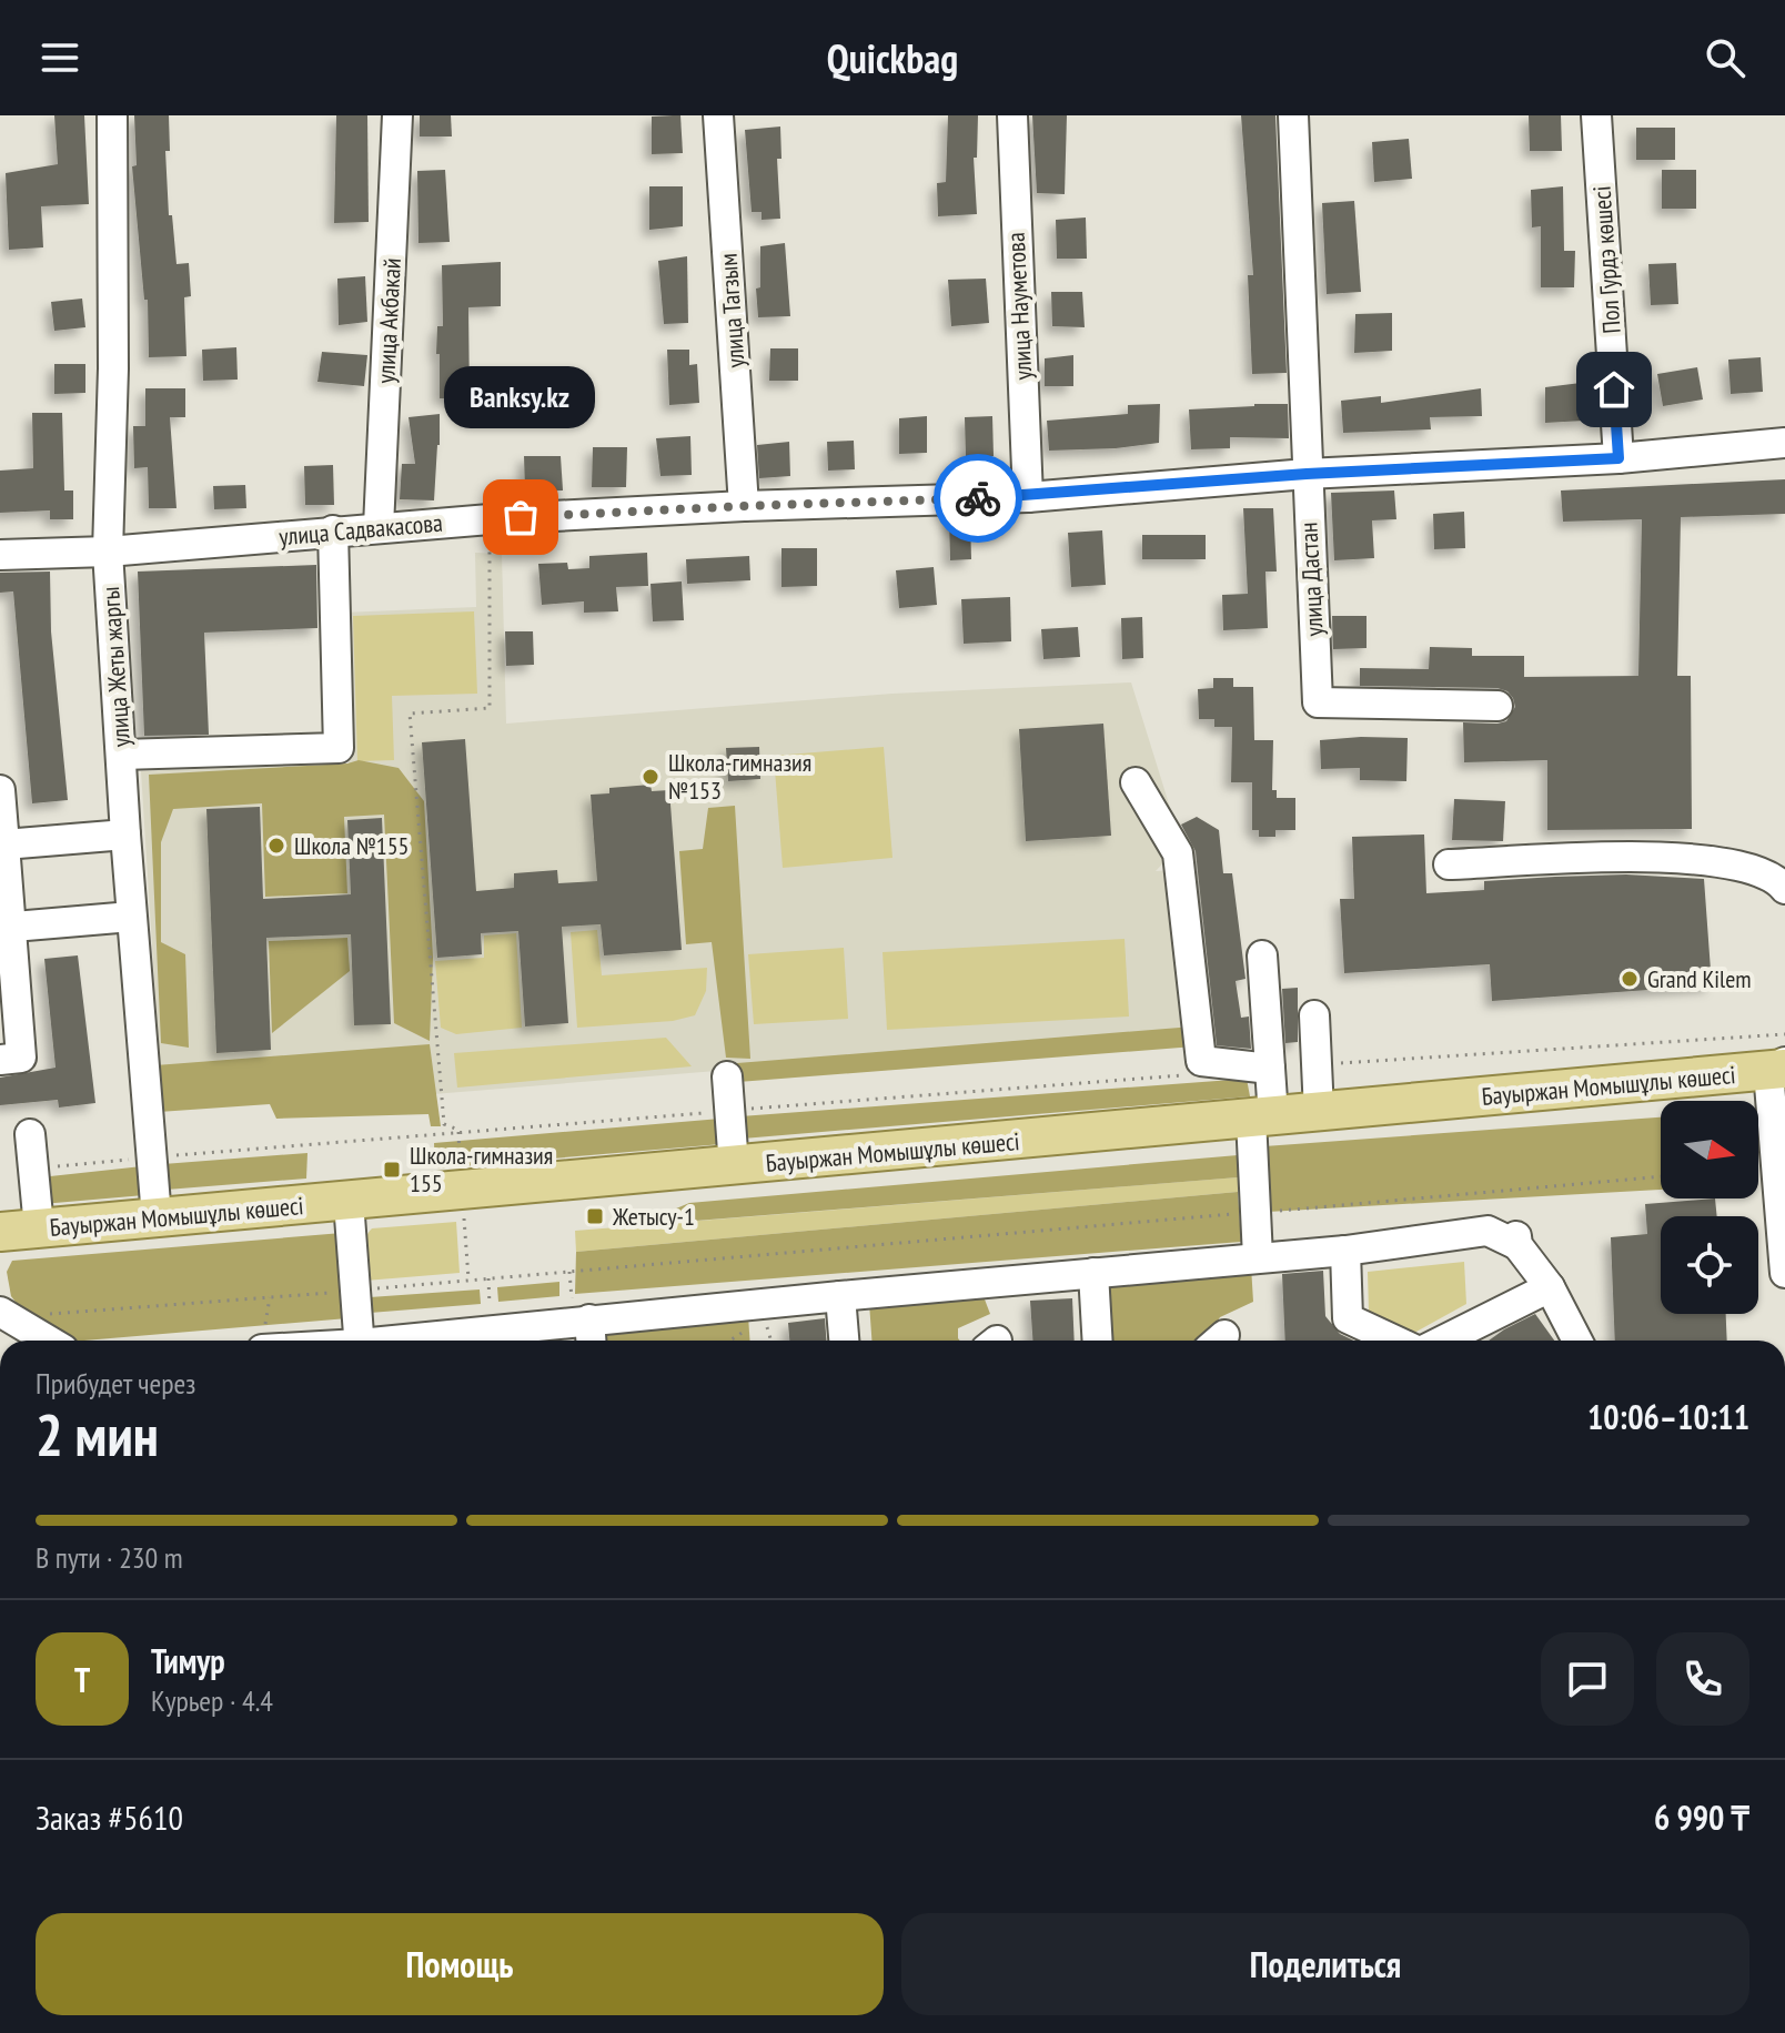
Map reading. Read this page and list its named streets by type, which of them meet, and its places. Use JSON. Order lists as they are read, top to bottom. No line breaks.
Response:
{"streets":{"main road":["Бауыржан Момышұлы көшесі"],"street":["Пол Гурдэ көшесі","улица Науметова","улица Тагзым","улица Акбакай","улица Садвакасова","улица Дастан","улица Жеты жаргы"]},"crossings":[["Пол Гурдэ көшесі","улица Садвакасова"],["улица Науметова","улица Садвакасова"],["улица Тагзым","улица Садвакасова"],["улица Акбакай","улица Садвакасова"],["улица Садвакасова","улица Дастан"],["улица Садвакасова","улица Жеты жаргы"],["улица Жеты жаргы","Бауыржан Момышұлы көшесі"]],"places":{"other":["Banksy.kz","Школа-гимназия №153","Школа №155","Grand Kilem"],"transit":["Школа-гимназия 155","Жетысу-1"]},"north":"right","page":{"header":"Quickbag","bubble":"Banksy.kz","heading":["2 мин","Прибудет через","10:06–10:11"],"panel":["Тимур","Курьер · 4.4","Заказ #5610","6 990 ₸"],"bar":"В пути · 230 m","round":"Т","buttons":["Помощь","Поделиться"]}}
